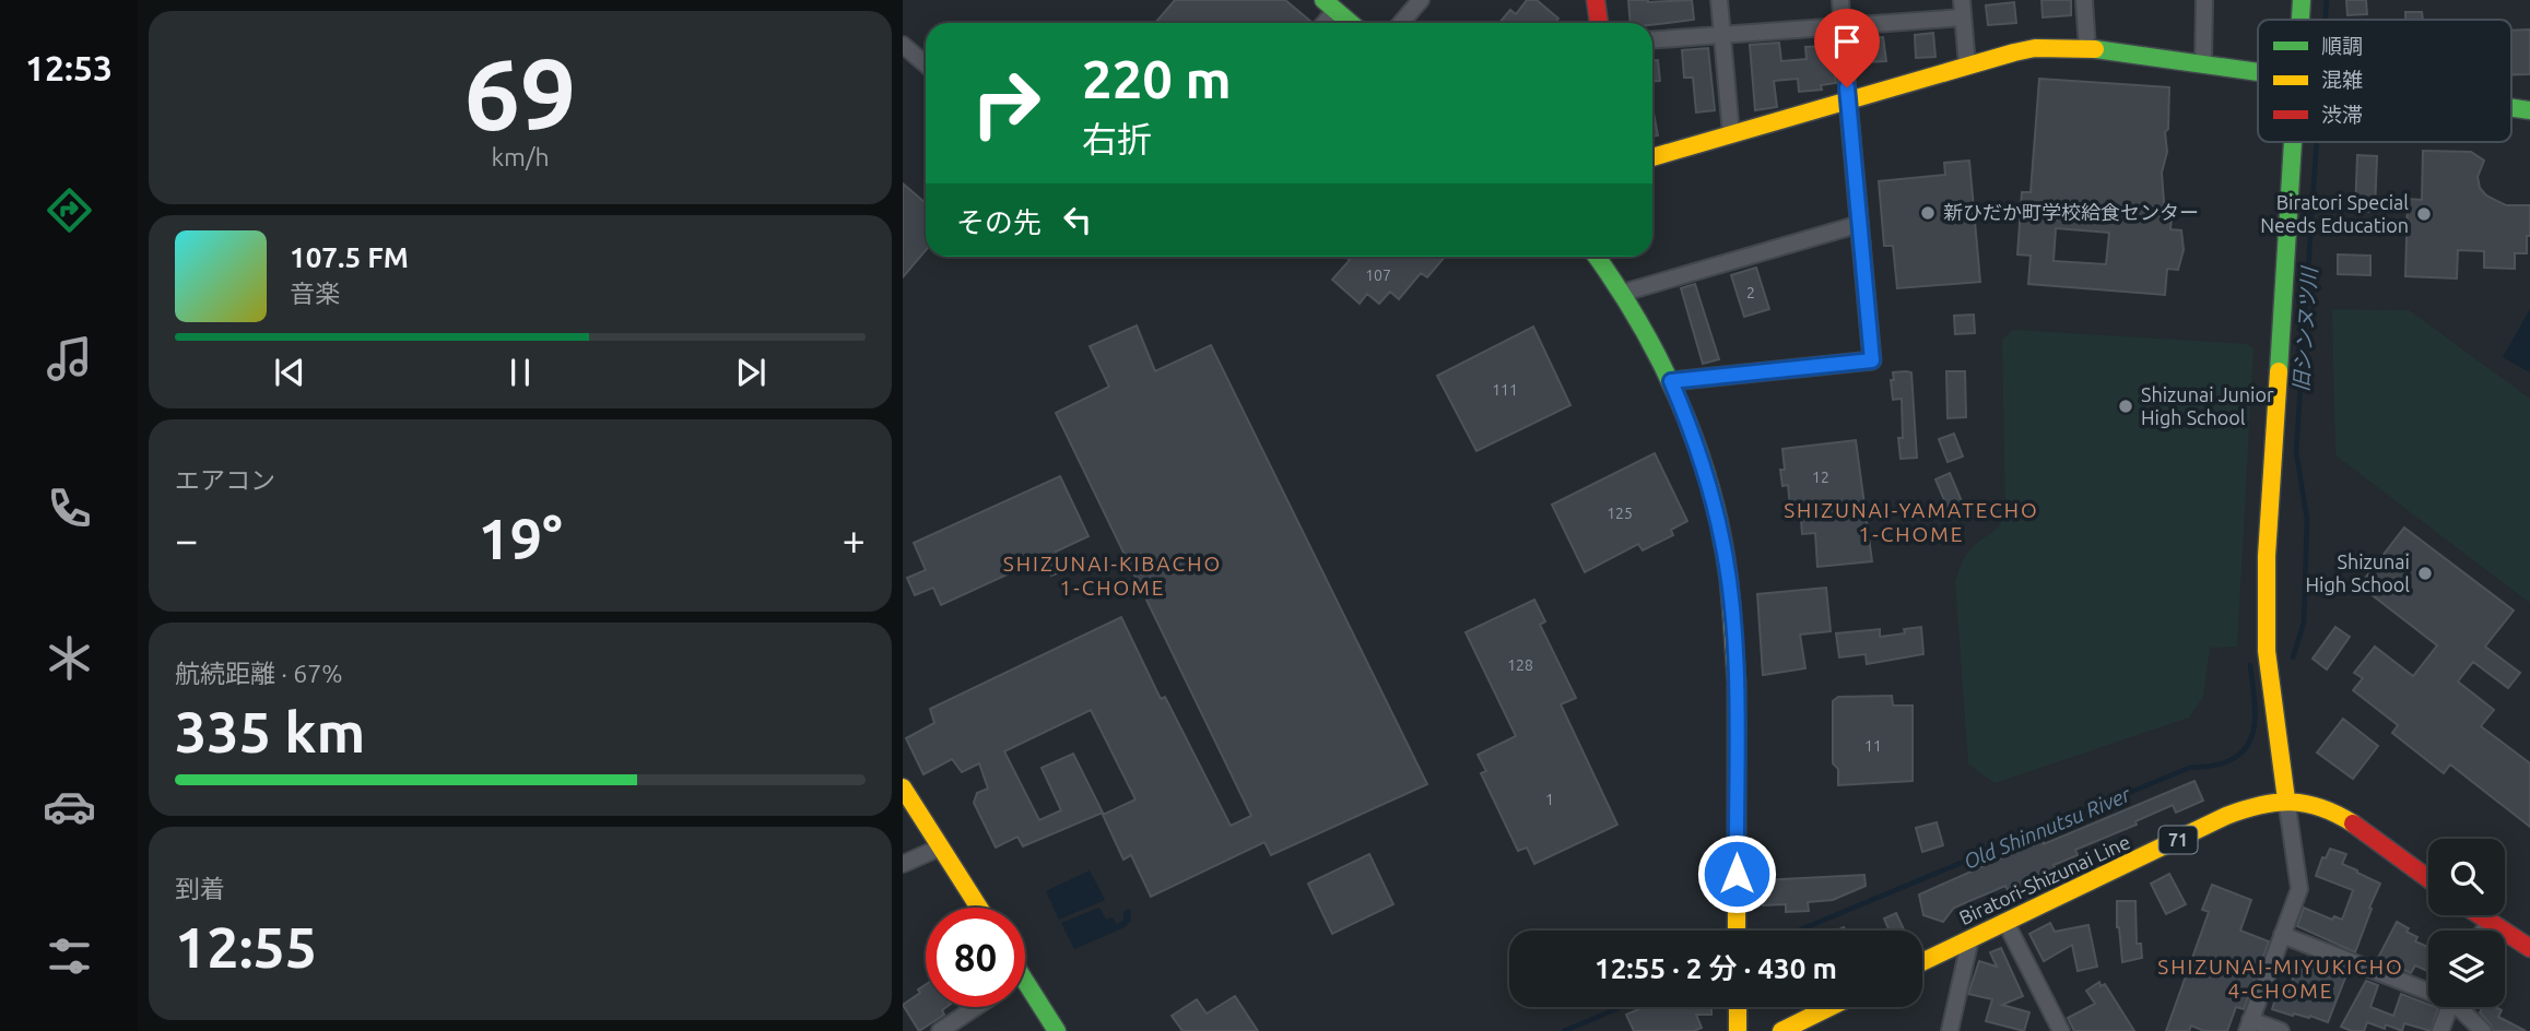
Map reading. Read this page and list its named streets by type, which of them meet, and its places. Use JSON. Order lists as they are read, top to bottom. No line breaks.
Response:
{"streets":{"main road":["71","Biratori-Shizunai Line"]},"districts":["SHIZUNAI-YAMATECHO 1-CHOME","SHIZUNAI-KIBACHO 1-CHOME","SHIZUNAI-MIYUKICHO 4-CHOME"],"water":["旧シンヌツ川","Old Shinnutsu River"],"places":["新ひだか町学校給食センター","Biratori Special Needs Education","Shizunai Junior High School","Shizunai High School"],"house_numbers":["107","2","111","12","125","128","11","1"],"legend":["順調","混雑","渋滞"],"page":{"tabs":"12:53","tile":[["69","km/h"],"エアコン",["航続距離 · 67%","335 km"],["到着","12:55"]],"turn":["220 m","右折"],"then":"その先","song":["107.5 FM","音楽"],"heat":["−","19°","+"],"limit":"80","trip":"12:55 · 2 分 · 430 m"}}
